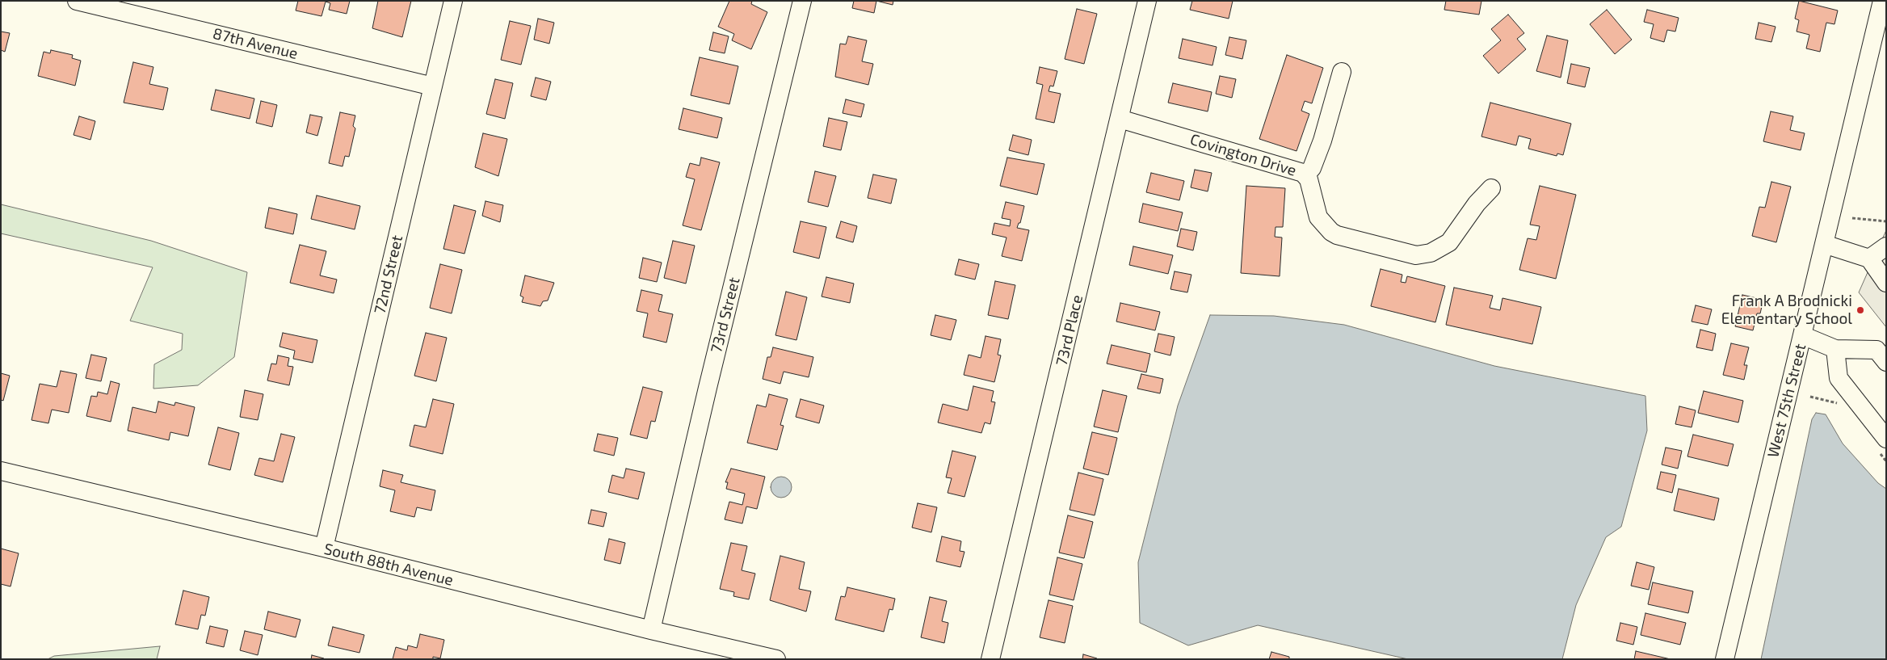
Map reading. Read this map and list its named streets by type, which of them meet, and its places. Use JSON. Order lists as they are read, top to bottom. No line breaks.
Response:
{"streets":{"street":["87th Avenue","Covington Drive","72nd Street","73rd Street","73rd Place","West 75th Street","South 88th Avenue"]},"crossings":[["87th Avenue","72nd Street"],["Covington Drive","73rd Place"],["72nd Street","South 88th Avenue"],["73rd Street","South 88th Avenue"]],"places":["Frank A Brodnicki Elementary School"]}
